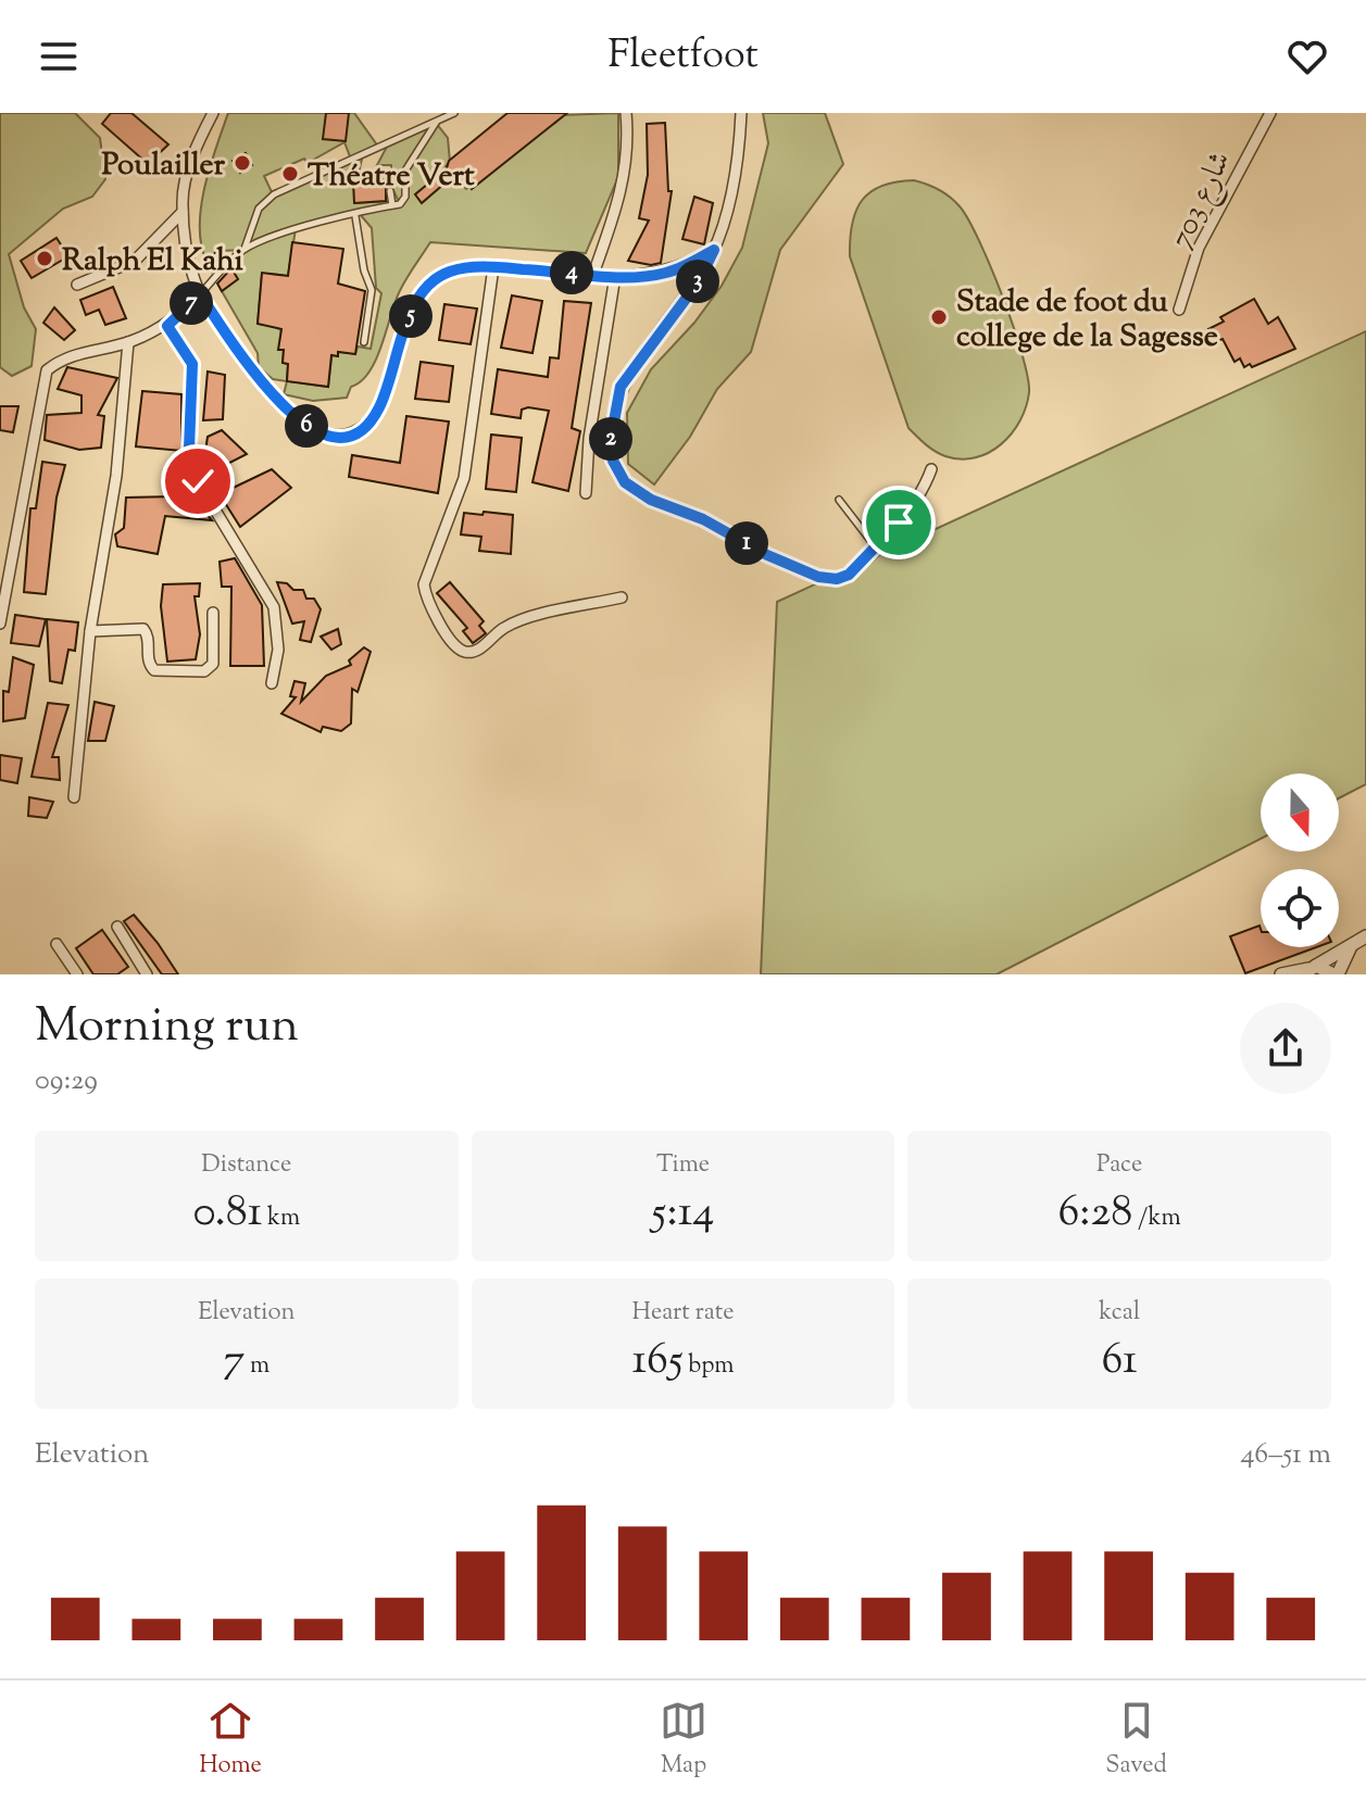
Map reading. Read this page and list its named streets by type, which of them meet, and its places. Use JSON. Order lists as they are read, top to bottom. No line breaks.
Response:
{"streets":{"street":["شارع 703"]},"places":["Poulailler","Théatre Vert","Ralph El Kahi","Stade de foot du college de la Sagesse"],"north":"bottom","page":{"header":"Fleetfoot","pins":["4","3","7","5","6","2","1"],"heading":["Morning run","09:29"],"stats":[["Distance","0.81 km"],["Time","5:14"],["Pace","6:28 /km"],["Elevation","7 m"],["Heart rate","165 bpm"],["kcal","61"]],"chart":["Elevation","46–51 m"],"tabs":["Home","Map","Saved"]}}
